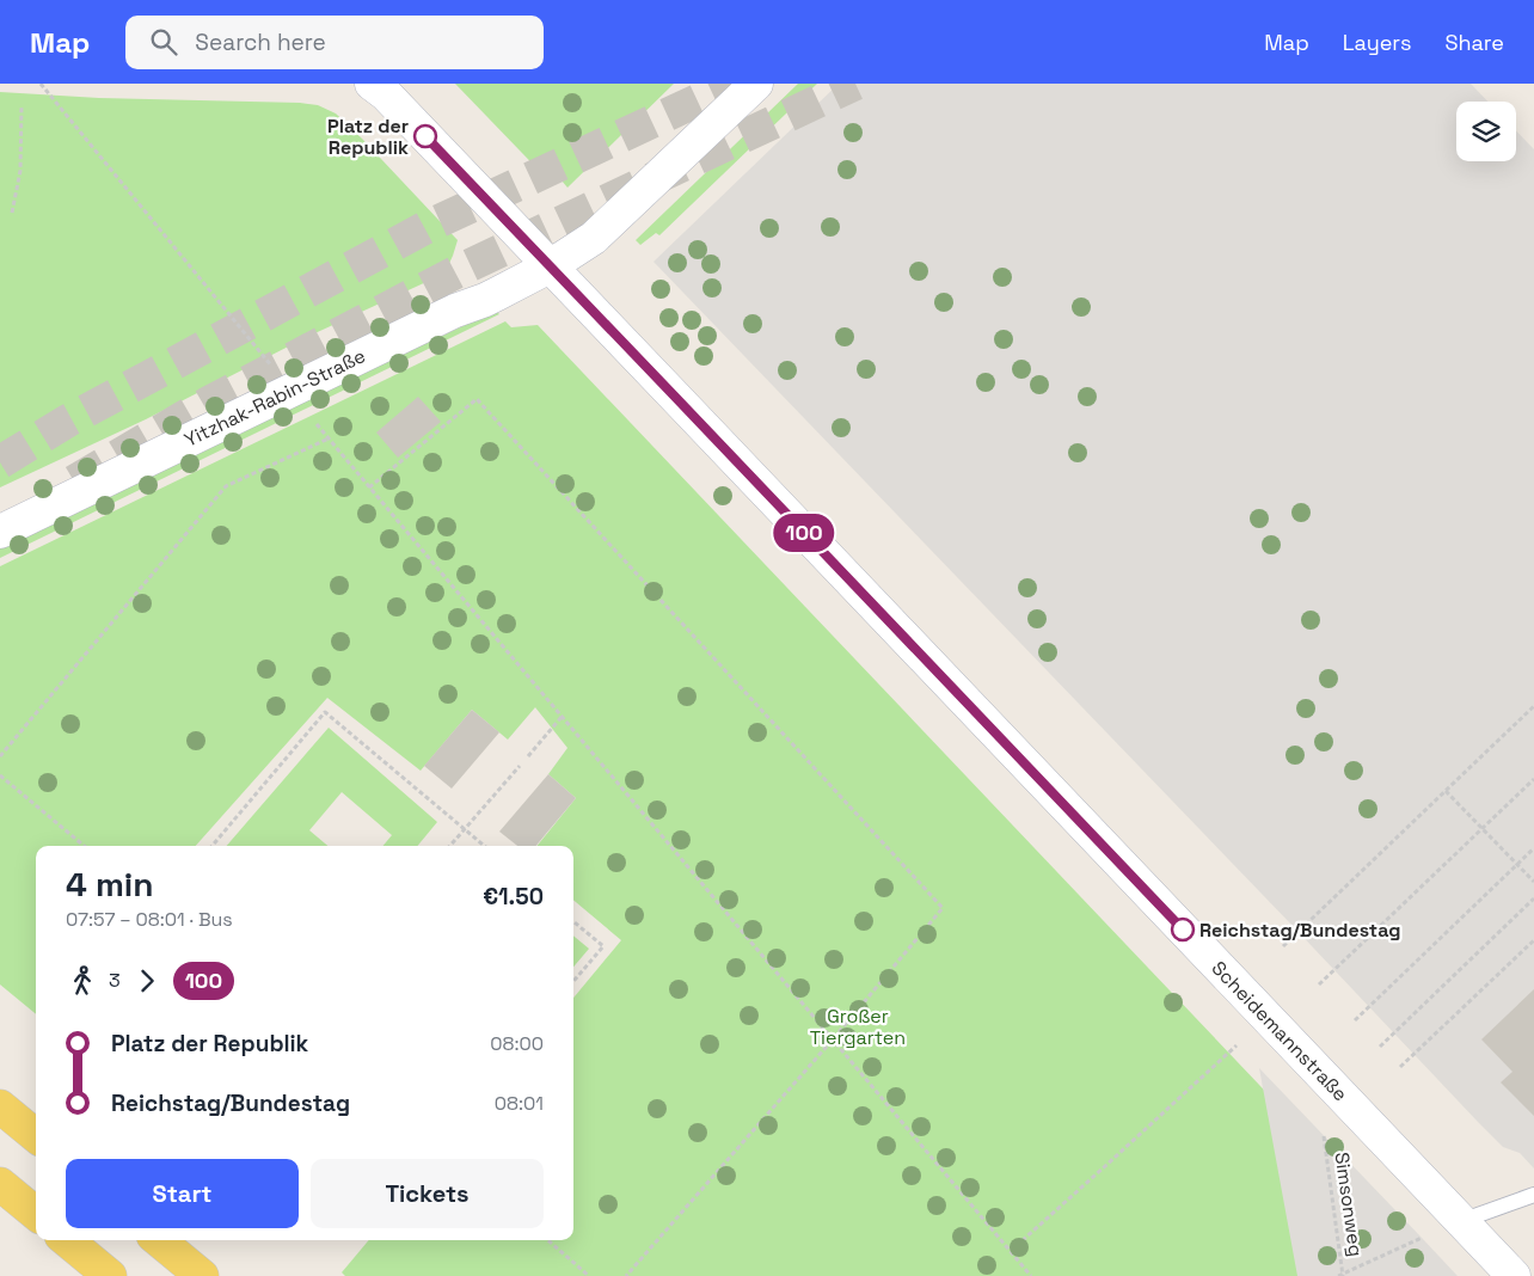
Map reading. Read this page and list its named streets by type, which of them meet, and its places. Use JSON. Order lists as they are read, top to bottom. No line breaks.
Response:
{"streets":{"street":["Yitzhak-Rabin-Straße","Scheidemannstraße"],"path":["Simsonweg"]},"crossings":[["Yitzhak-Rabin-Straße","Scheidemannstraße"]],"parks":["Großer Tiergarten"],"places":["Platz der Republik","Reichstag/Bundestag"],"lines":["bus line 100"],"page":{"header":"Map","search":"Search here","nav":["Map","Layers","Share"],"on_map":"100","heading":["4 min","07:57 – 08:01 · Bus","€1.50"],"legs":["3","100"],"list":[{"name":"Platz der Republik","value":"08:00"},{"name":"Reichstag/Bundestag","value":"08:01"}],"buttons":["Start","Tickets"]}}
